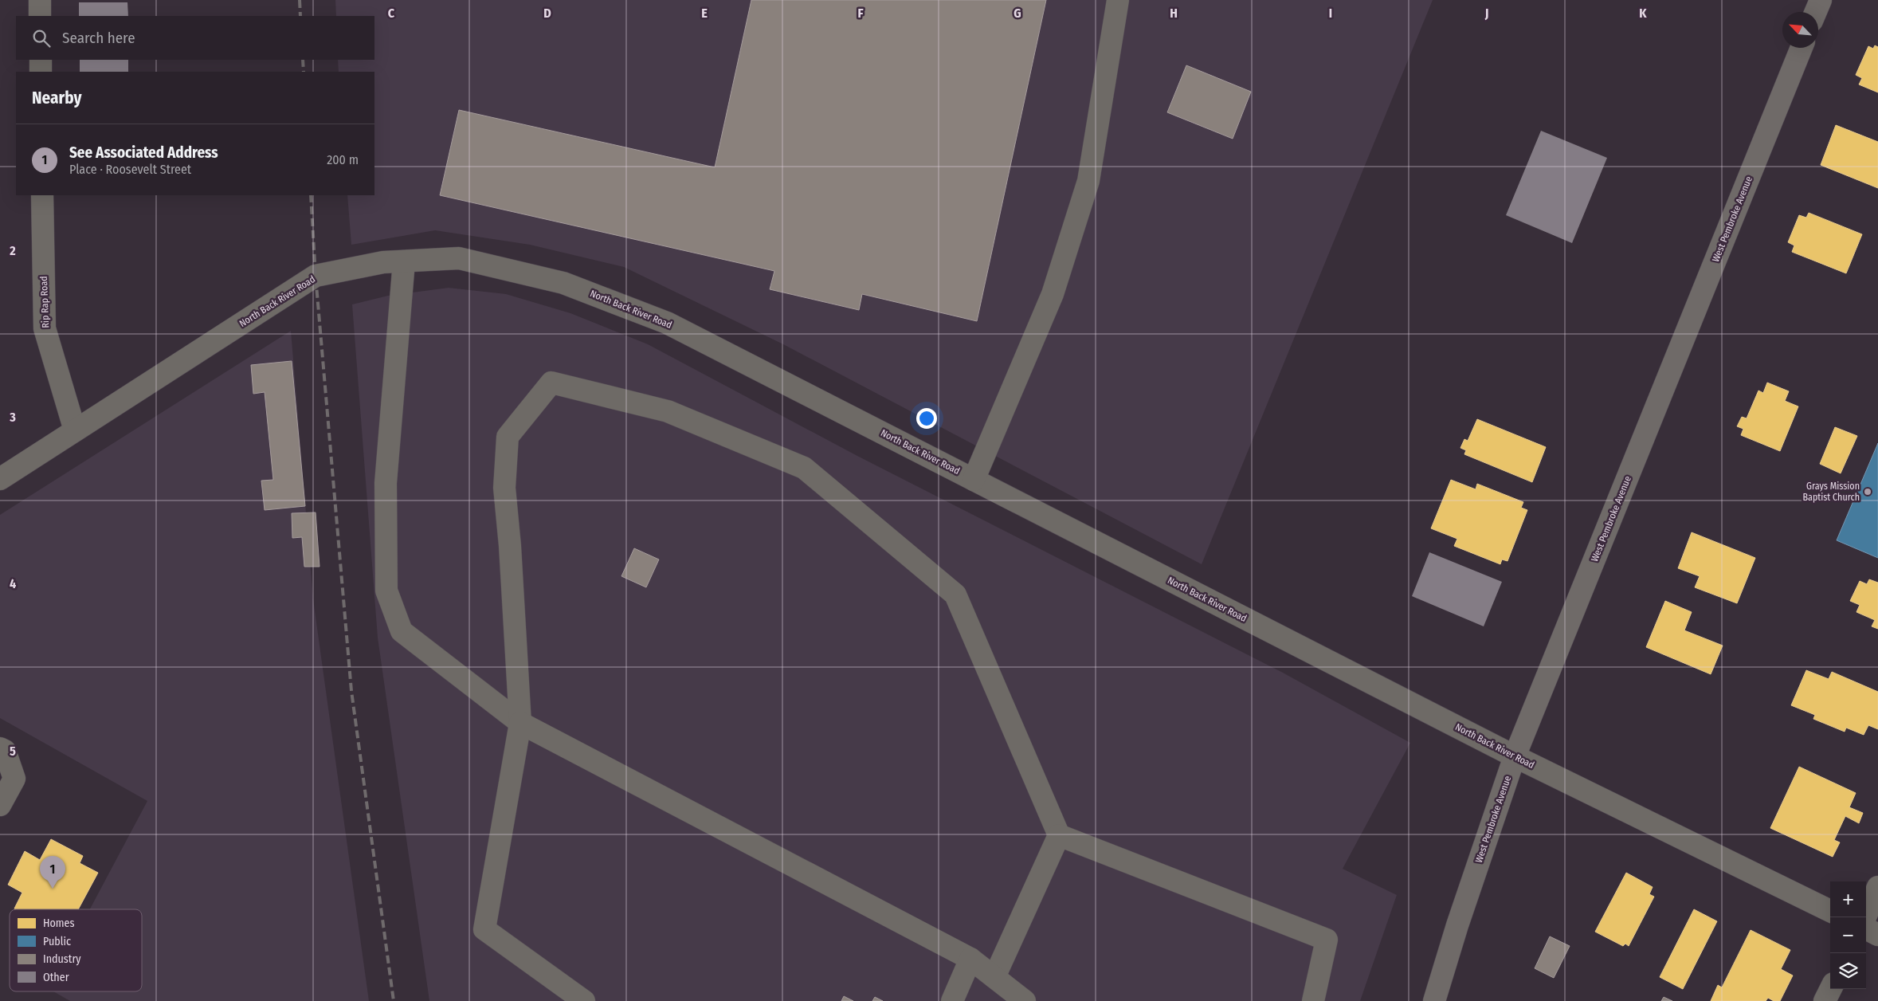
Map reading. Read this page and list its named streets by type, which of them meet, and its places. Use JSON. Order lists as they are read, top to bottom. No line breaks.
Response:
{"streets":{"main road":["West Pembroke Avenue"],"street":["North Back River Road","Rip Rap Road"]},"crossings":[["West Pembroke Avenue","North Back River Road"],["North Back River Road","Rip Rap Road"]],"places":["Grays Mission Baptist Church"],"legend":["Homes","Public","Industry","Other"],"north":"top left","page":{"search":"Search here","heading":"Nearby","list":[{"mark":"1","name":"See Associated Address","note":"Place · Roosevelt Street","value":"200 m"}],"pins":"1","map_buttons":["+","−"]},"grid":{"columns":["C","D","E","F","G","H","I","J","K"],"rows":["2","3","4","5"]}}
